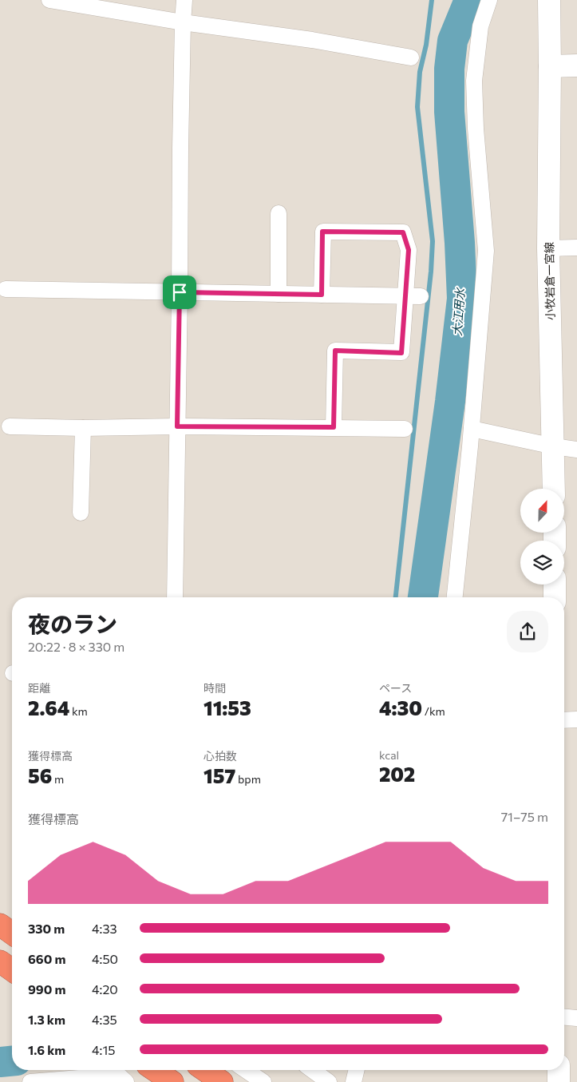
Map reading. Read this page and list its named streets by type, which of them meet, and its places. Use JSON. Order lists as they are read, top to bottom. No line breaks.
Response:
{"streets":{"main road":["小牧岩倉一宮線"]},"water":["大江用水"],"north":"top","page":{"heading":["夜のラン","20:22 · 8 × 330 m"],"stats":[["距離","2.64 km"],["時間","11:53"],["ペース","4:30 /km"],["獲得標高","56 m"],["心拍数","157 bpm"],["kcal","202"]],"chart":["獲得標高","71–75 m"],"list":[{"name":"330 m","note":"4:33"},{"name":"660 m","note":"4:50"},{"name":"990 m","note":"4:20"},{"name":"1.3 km","note":"4:35"},{"name":"1.6 km","note":"4:15"}]}}
